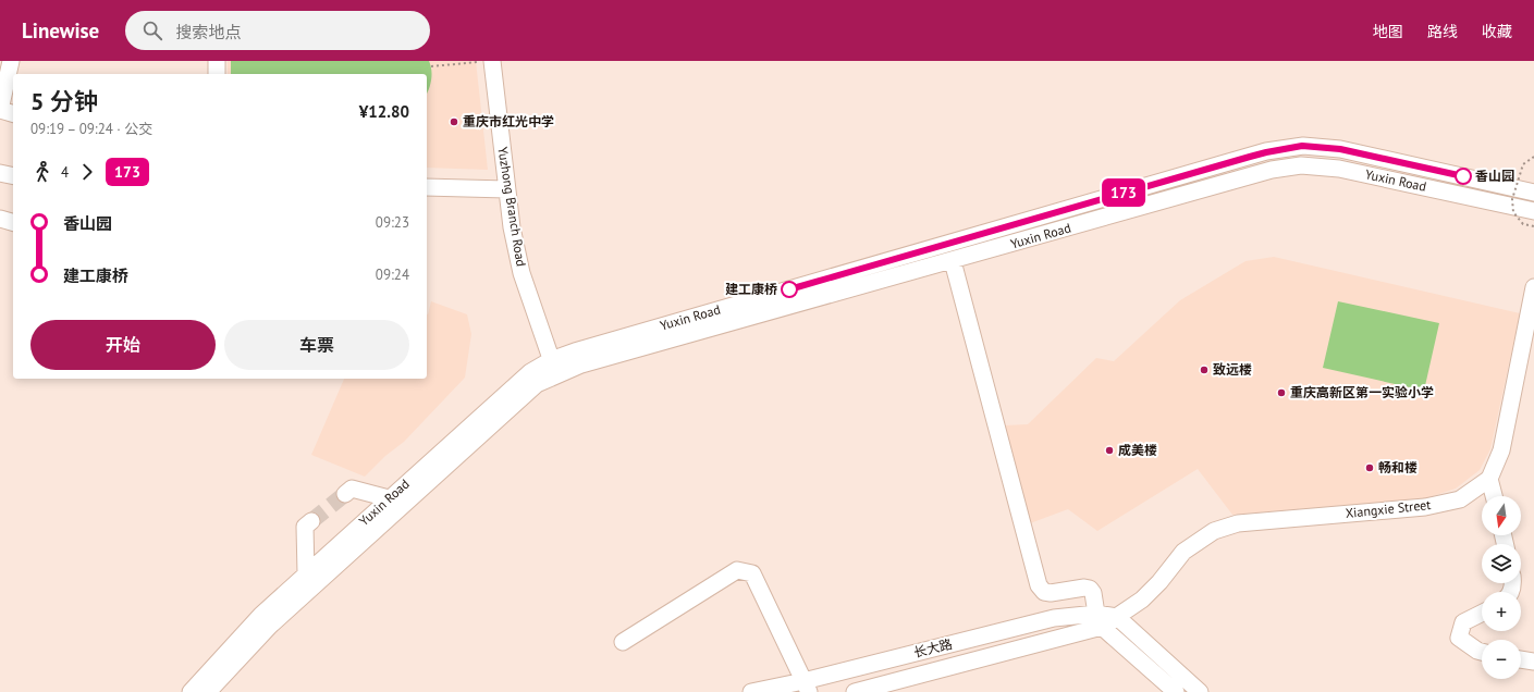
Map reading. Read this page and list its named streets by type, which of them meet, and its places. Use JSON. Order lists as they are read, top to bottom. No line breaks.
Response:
{"streets":{"street":["Yuxin Road","Yuzhong Branch Road","Xiangxie Street","长大路"]},"crossings":[["Yuxin Road","Yuzhong Branch Road"],["Xiangxie Street","长大路"]],"places":["重庆市红光中学","香山园","建工康桥","致远楼","重庆高新区第一实验小学","成美楼","畅和楼"],"lines":["bus line 173"],"north":"bottom","page":{"header":"Linewise","search":"搜索地点","nav":["地图","路线","收藏"],"on_map":"173","heading":["5 分钟","09:19 – 09:24 · 公交","¥12.80"],"legs":["4","173"],"list":[{"name":"香山园","value":"09:23"},{"name":"建工康桥","value":"09:24"}],"buttons":["开始","车票"],"map_buttons":["+","−"]}}
